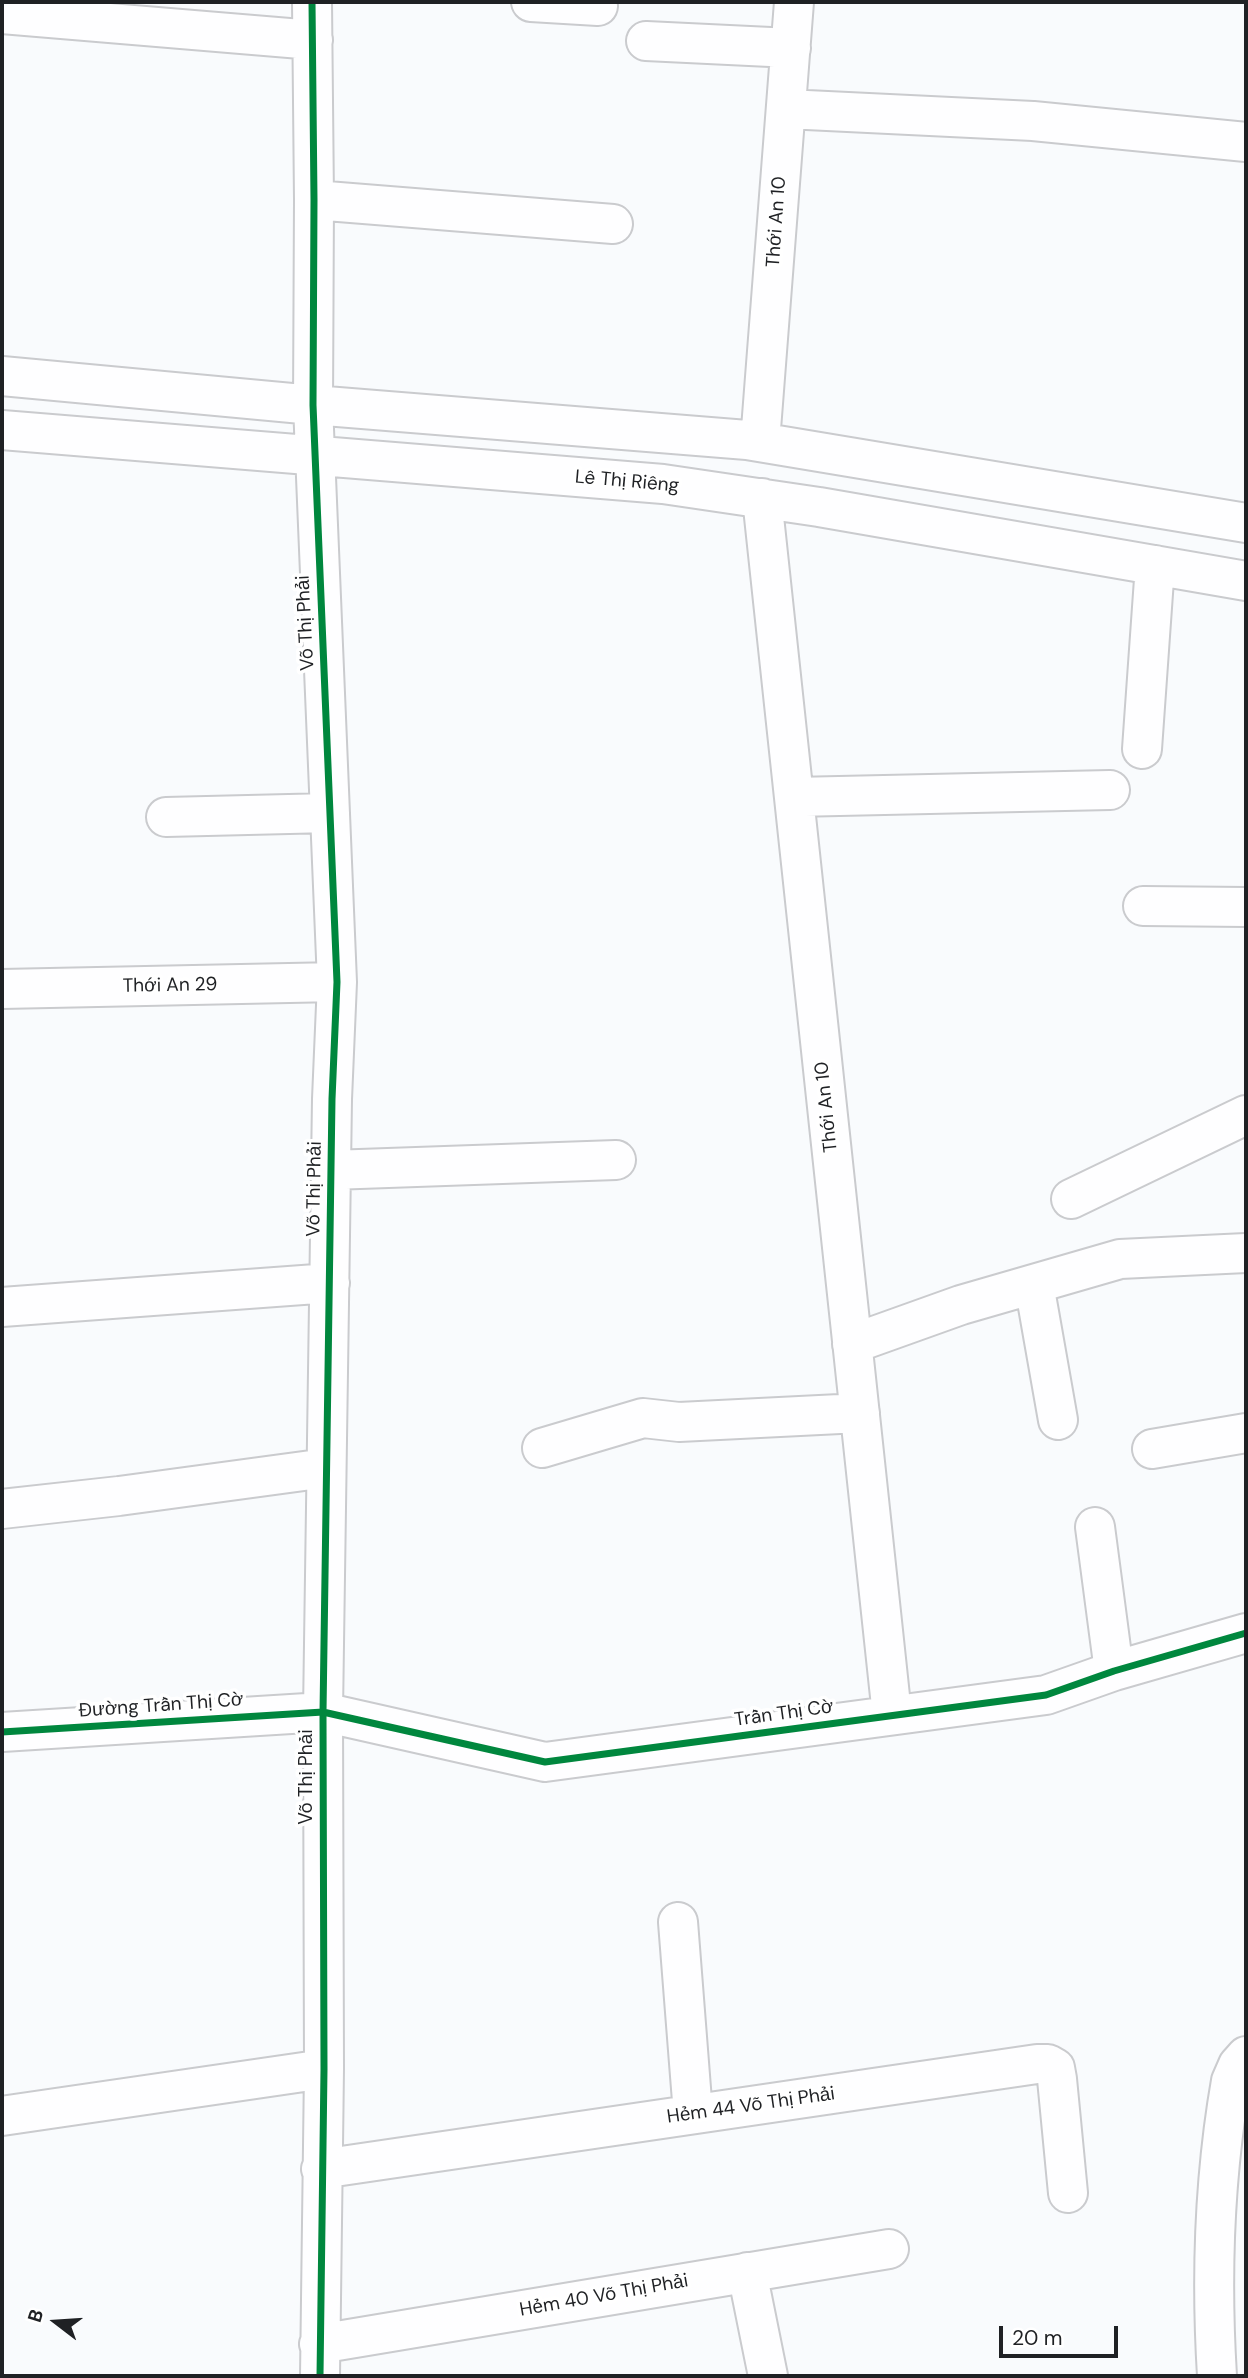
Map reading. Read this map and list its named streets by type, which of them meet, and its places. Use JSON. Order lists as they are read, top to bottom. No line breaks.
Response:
{"streets":{"street":["Thới An 10","Lê Thị Riêng","Võ Thị Phải","Thới An 29","Đường Trần Thị Cờ","Trần Thị Cờ","Hẻm 44 Võ Thị Phải","Hẻm 40 Võ Thị Phải"]},"crossings":[["Thới An 10","Lê Thị Riêng"],["Thới An 10","Trần Thị Cờ"],["Lê Thị Riêng","Võ Thị Phải"],["Võ Thị Phải","Thới An 29"],["Võ Thị Phải","Đường Trần Thị Cờ"],["Võ Thị Phải","Trần Thị Cờ"],["Võ Thị Phải","Hẻm 44 Võ Thị Phải"],["Võ Thị Phải","Hẻm 40 Võ Thị Phải"],["Đường Trần Thị Cờ","Trần Thị Cờ"]],"scale_bar":"20 m","north":"left"}
